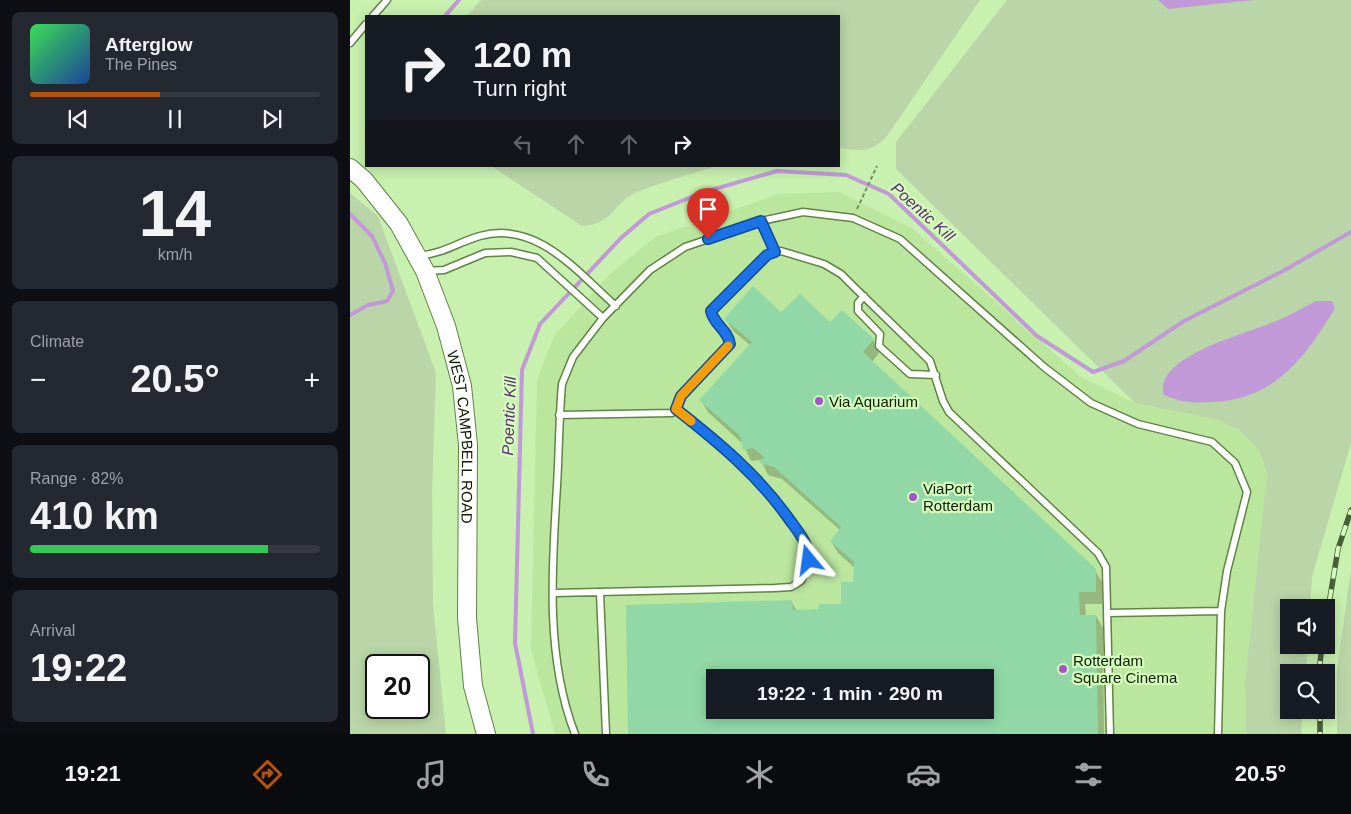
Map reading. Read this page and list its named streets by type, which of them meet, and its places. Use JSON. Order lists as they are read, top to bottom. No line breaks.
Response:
{"streets":{"main road":["WEST CAMPBELL ROAD"]},"water":["Poentic Kill"],"places":["Via Aquarium","ViaPort Rotterdam","Rotterdam Square Cinema"],"page":{"turn":["120 m","Turn right"],"song":["Afterglow","The Pines"],"tile":[["14","km/h"],"Climate",["Range · 82%","410 km"],["Arrival","19:22"]],"heat":["−","20.5°","+"],"limit":"20","trip":"19:22 · 1 min · 290 m","tabs":["19:21","20.5°"]}}
